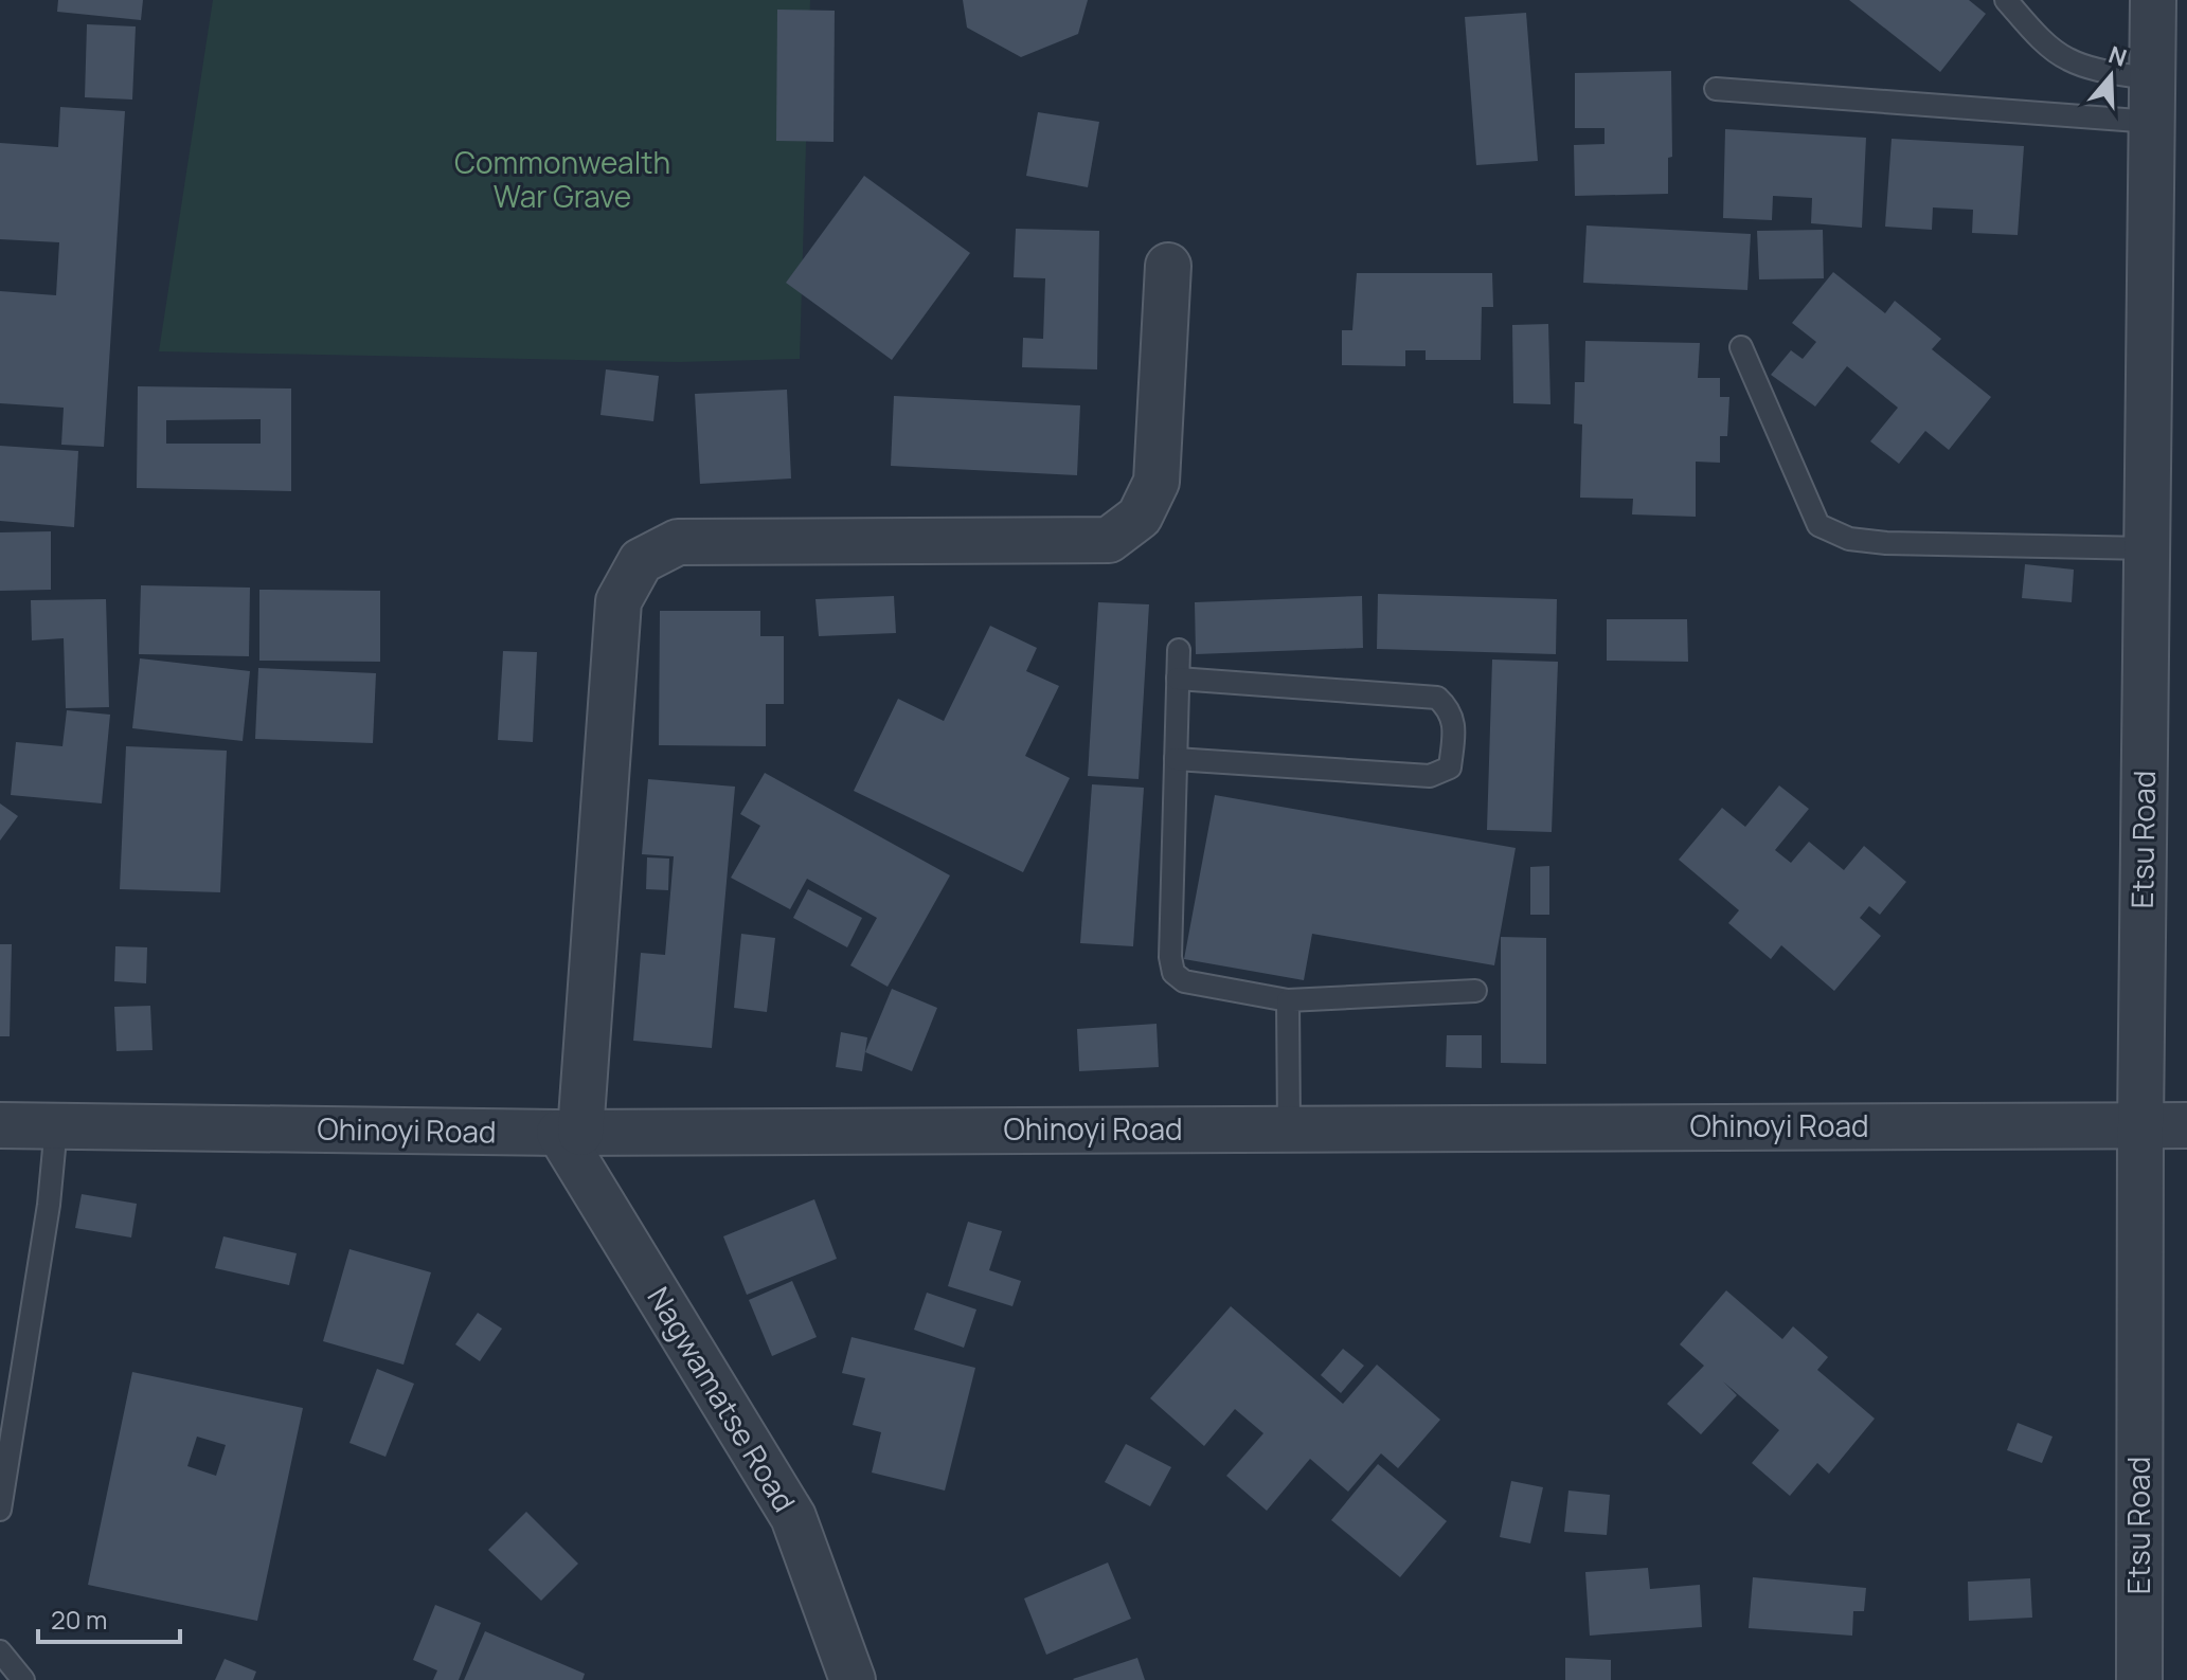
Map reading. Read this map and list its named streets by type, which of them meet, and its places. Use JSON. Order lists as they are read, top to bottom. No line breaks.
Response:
{"streets":{"street":["Etsu Road","Ohinoyi Road","Nagwamatse Road"]},"crossings":[["Etsu Road","Ohinoyi Road"],["Ohinoyi Road","Nagwamatse Road"]],"parks":["Commonwealth War Grave"],"scale_bar":"20 m","north":"top"}
